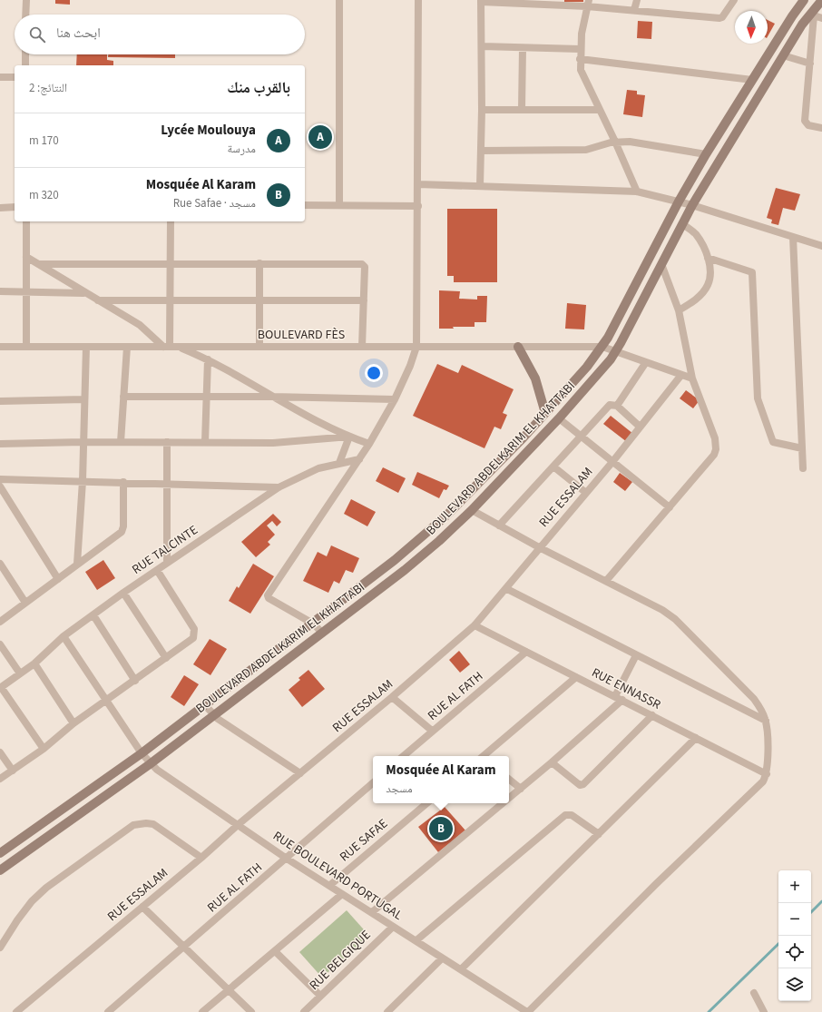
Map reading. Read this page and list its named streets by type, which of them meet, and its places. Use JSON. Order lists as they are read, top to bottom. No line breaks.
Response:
{"streets":{"street":["BOULEVARD FÈS","BOULEVARD ABDELKARIM EL KHATTABI","RUE ESSALAM","RUE TALCINTE","RUE ENNASSR","RUE AL FATH","RUE SAFAE","RUE BOULEVARD PORTUGAL","RUE BELGIQUE"]},"crossings":[["BOULEVARD FÈS","BOULEVARD ABDELKARIM EL KHATTABI"],["BOULEVARD FÈS","RUE ESSALAM"],["BOULEVARD ABDELKARIM EL KHATTABI","RUE BOULEVARD PORTUGAL"],["RUE ESSALAM","RUE ENNASSR"],["RUE ESSALAM","RUE BOULEVARD PORTUGAL"],["RUE TALCINTE","RUE BOULEVARD PORTUGAL"],["RUE ENNASSR","RUE AL FATH"],["RUE AL FATH","RUE BOULEVARD PORTUGAL"],["RUE SAFAE","RUE BOULEVARD PORTUGAL"],["RUE BOULEVARD PORTUGAL","RUE BELGIQUE"]],"north":"bottom","page":{"search":"ابحث هنا","heading":["بالقرب منك","النتائج: 2"],"list":[{"mark":"A","name":"Lycée Moulouya","note":"مدرسة","value":"170 m"},{"mark":"B","name":"Mosquée Al Karam","note":"مسجد · Rue Safae","value":"320 m"}],"pins":["A","B"],"popup":["Mosquée Al Karam","مسجد"],"map_buttons":["+","−"]}}
